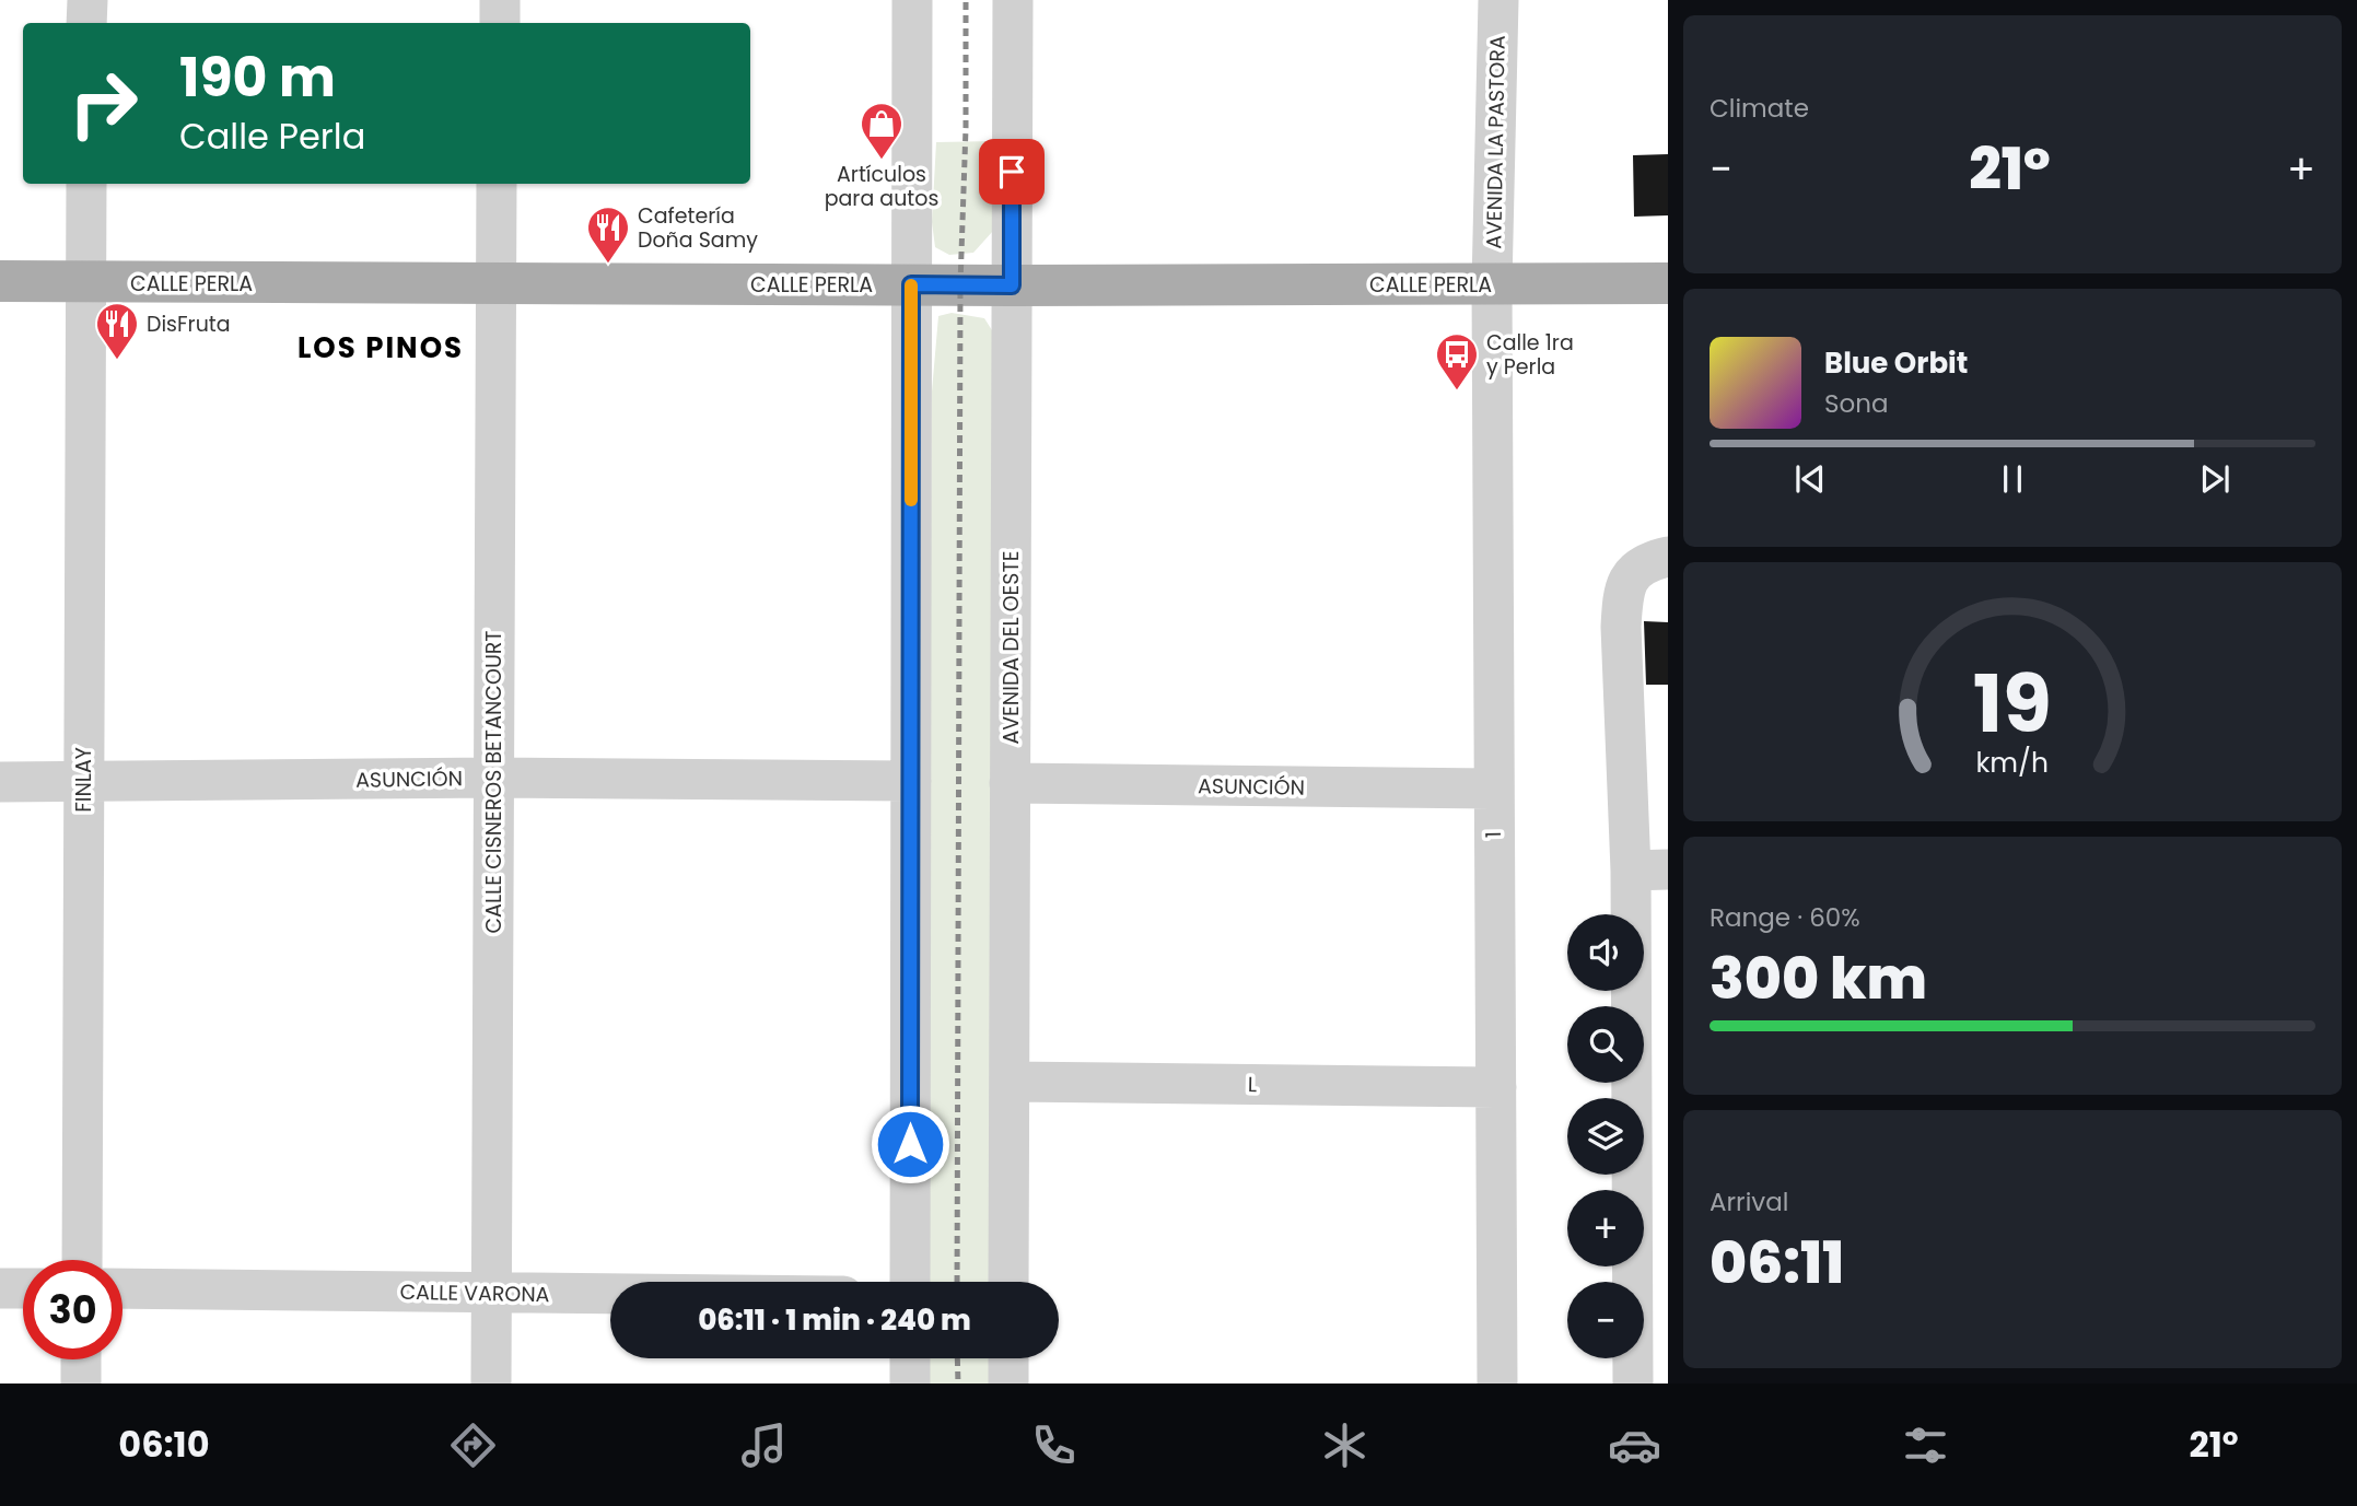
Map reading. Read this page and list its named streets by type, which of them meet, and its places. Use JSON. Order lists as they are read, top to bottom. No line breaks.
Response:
{"streets":{"main road":["CALLE PERLA"],"street":["AVENIDA LA PASTORA","AVENIDA DEL OESTE","ASUNCIÓN","FINLAY","CALLE CISNEROS BETANCOURT","1","L","CALLE VARONA"]},"crossings":[["AVENIDA LA PASTORA","CALLE PERLA"],["AVENIDA LA PASTORA","1"],["CALLE PERLA","AVENIDA DEL OESTE"],["CALLE PERLA","FINLAY"],["CALLE PERLA","CALLE CISNEROS BETANCOURT"],["CALLE PERLA","1"],["AVENIDA DEL OESTE","ASUNCIÓN"],["AVENIDA DEL OESTE","L"],["ASUNCIÓN","FINLAY"],["ASUNCIÓN","CALLE CISNEROS BETANCOURT"],["ASUNCIÓN","1"],["CALLE CISNEROS BETANCOURT","CALLE VARONA"],["1","L"]],"districts":["LOS PINOS"],"places":{"shop":["Artículos para autos"],"restaurant":["Cafetería Doña Samy","DisFruta"],"bus stop":["Calle 1ra y Perla"]},"page":{"tile":["Climate",["Range · 60%","300 km"],["Arrival","06:11"]],"turn":["190 m","Calle Perla"],"heat":["−","21°","+"],"song":["Blue Orbit","Sona"],"map_buttons":["+","−"],"limit":"30","trip":"06:11 · 1 min · 240 m","tabs":["06:10","21°"],"gauge":["19","km/h"]}}
